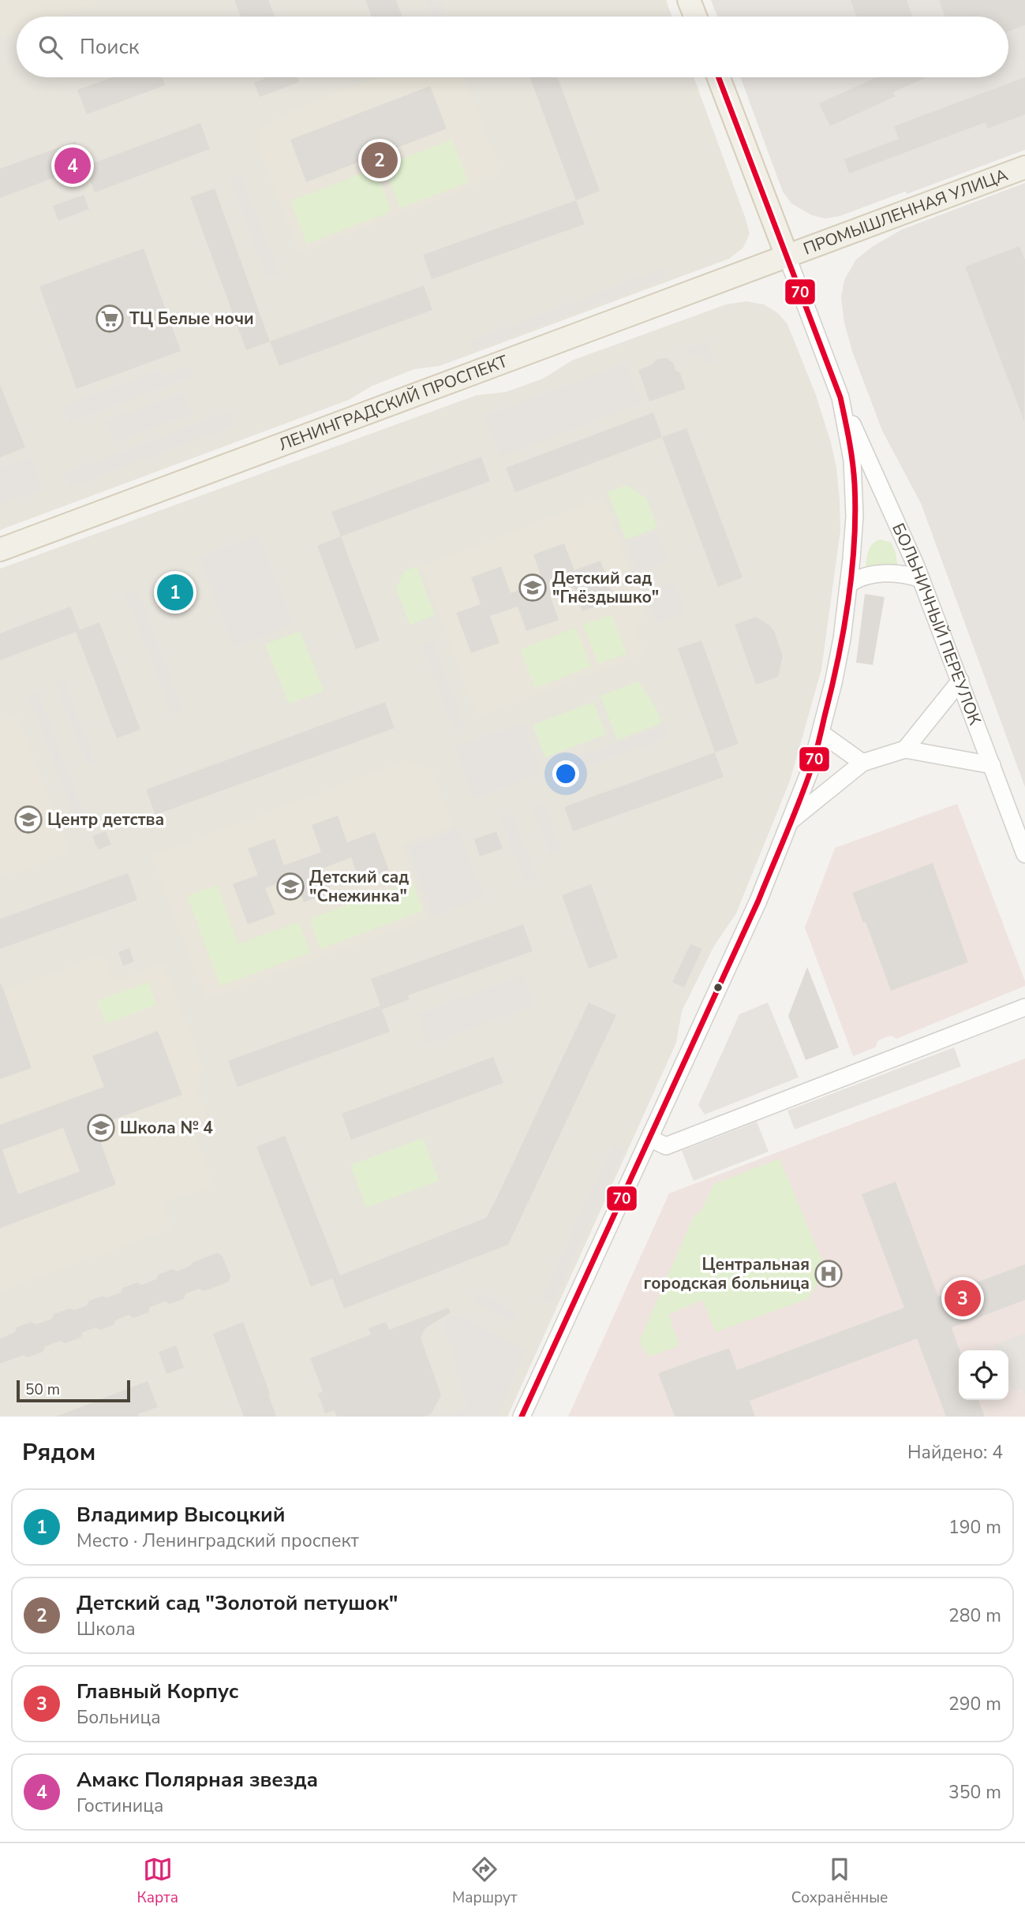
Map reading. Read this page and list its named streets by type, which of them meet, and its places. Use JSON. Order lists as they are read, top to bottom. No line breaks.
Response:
{"streets":{"main road":["ПРОМЫШЛЕННАЯ УЛИЦА","ЛЕНИНГРАДСКИЙ ПРОСПЕКТ"],"street":["БОЛЬНИЧНЫЙ ПЕРЕУЛОК"]},"crossings":[["ПРОМЫШЛЕННАЯ УЛИЦА","ЛЕНИНГРАДСКИЙ ПРОСПЕКТ"]],"places":{"supermarket":["ТЦ Белые ночи"],"school or university":["Детский сад \"Гнёздышко\"","Центр детства","Детский сад \"Снежинка\"","Школа № 4"],"hospital":["Центральная городская больница"]},"lines":["transit line 70"],"scale_bar":"50 m","page":{"search":"Поиск","pins":["2","4","1","3"],"scale":"50 m","heading":["Рядом","Найдено: 4"],"list":[{"mark":"1","name":"Владимир Высоцкий","note":"Место · Ленинградский проспект","value":"190 m"},{"mark":"2","name":"Детский сад \"Золотой петушок\"","note":"Школа","value":"280 m"},{"mark":"3","name":"Главный Корпус","note":"Больница","value":"290 m"},{"mark":"4","name":"Амакс Полярная звезда","note":"Гостиница","value":"350 m"}],"nav":["Карта","Маршрут","Сохранённые"]}}
